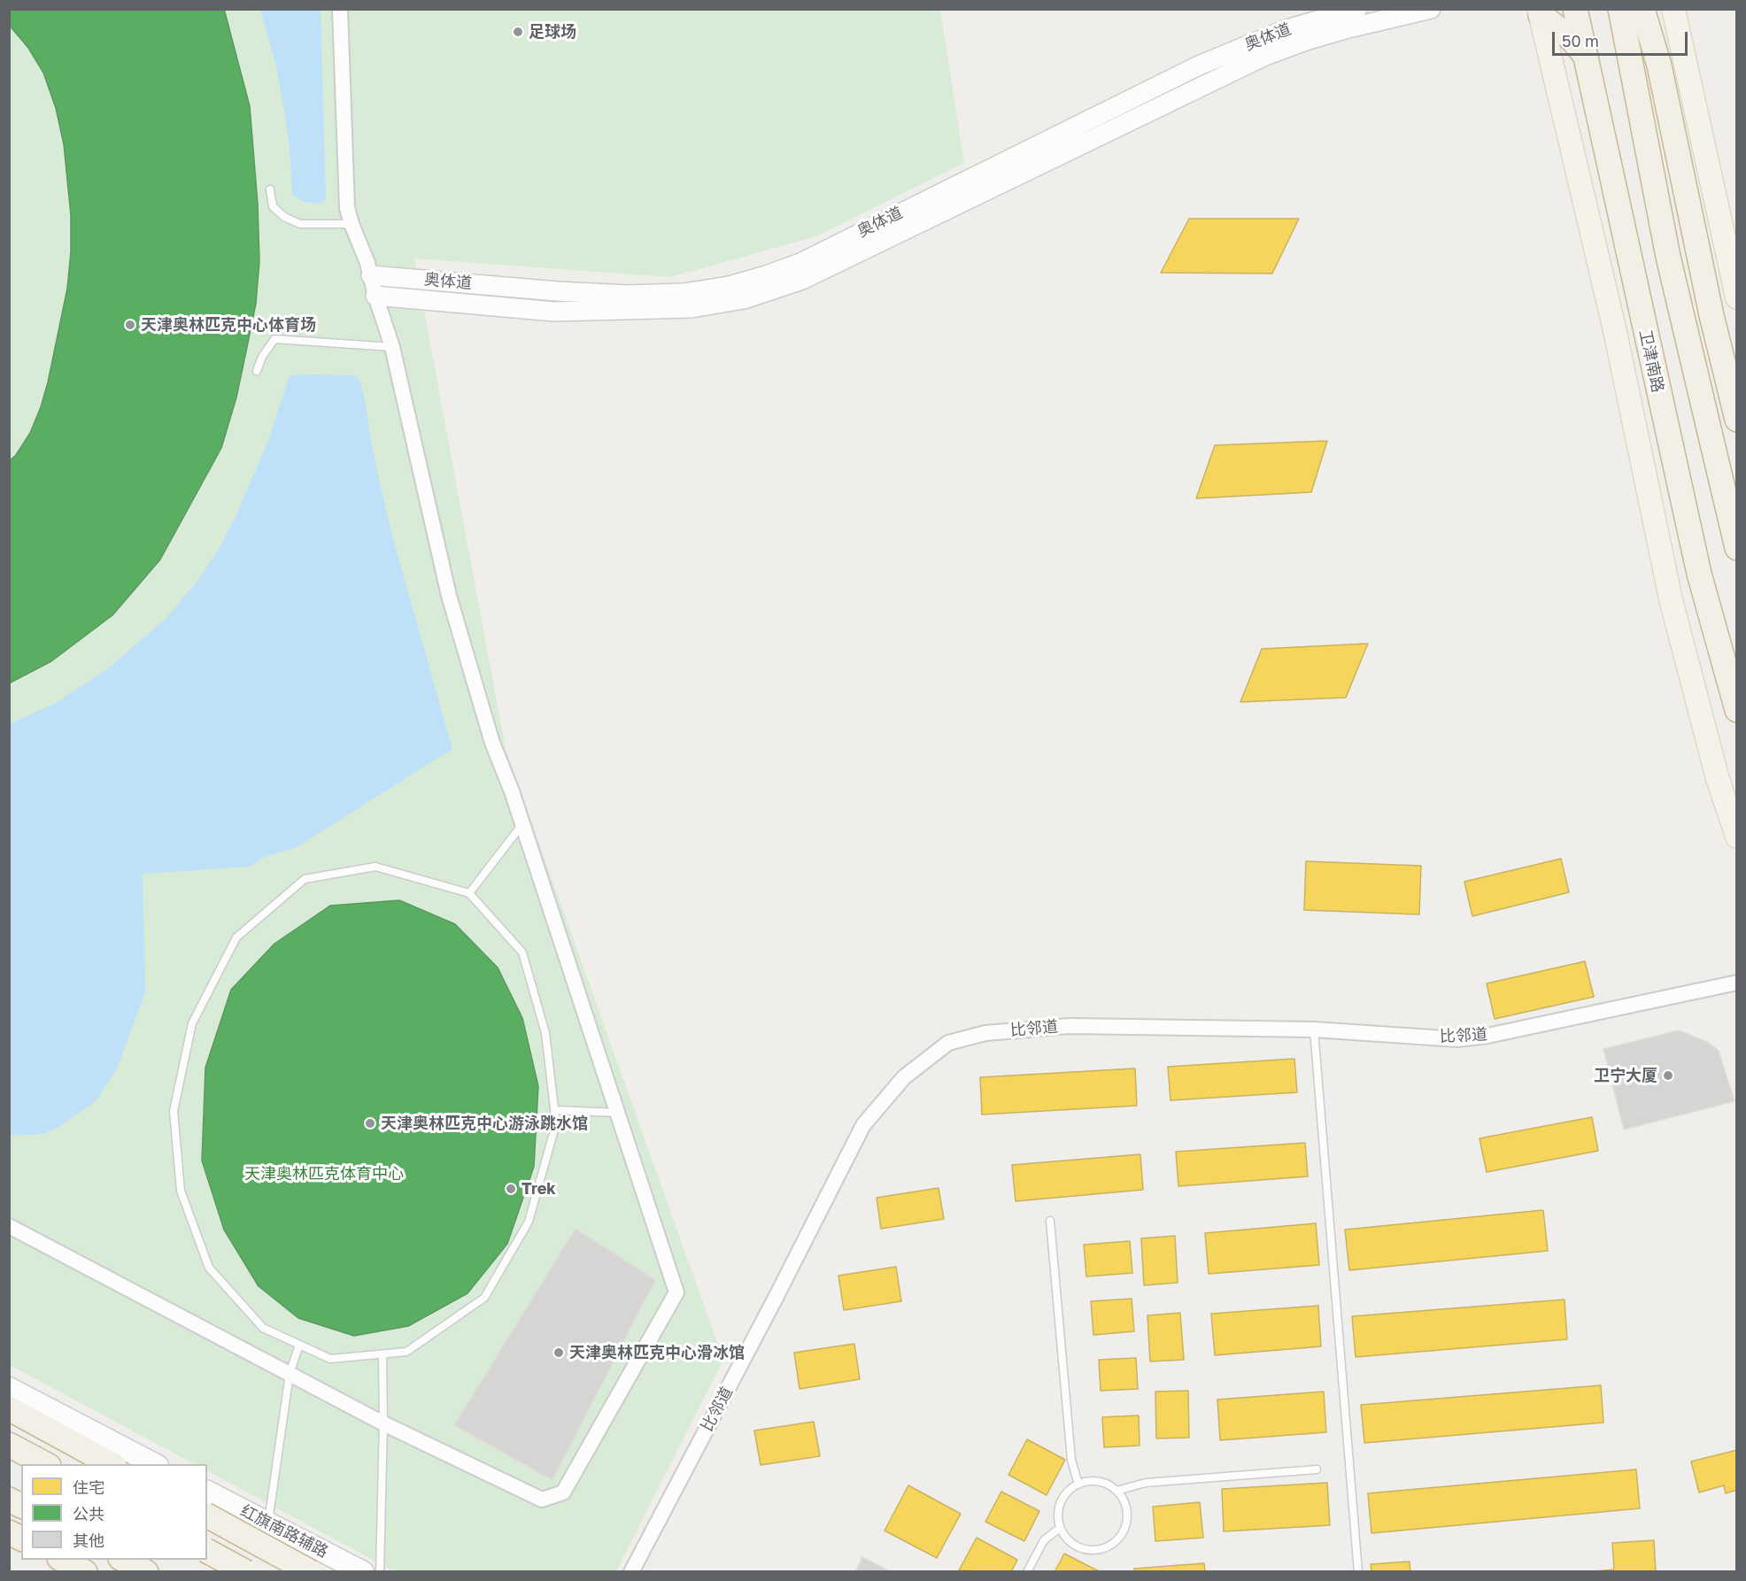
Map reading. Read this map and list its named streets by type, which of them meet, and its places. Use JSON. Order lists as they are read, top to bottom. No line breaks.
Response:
{"streets":{"highway":["卫津南路"],"main road":["红旗南路辅路"],"street":["奥体道","比邻道"]},"parks":["天津奥林匹克体育中心"],"places":["足球场","天津奥林匹克中心体育场","卫宁大厦","天津奥林匹克中心游泳跳水馆","Trek","天津奥林匹克中心滑冰馆"],"legend":["住宅","公共","其他"],"scale_bar":"50 m"}
